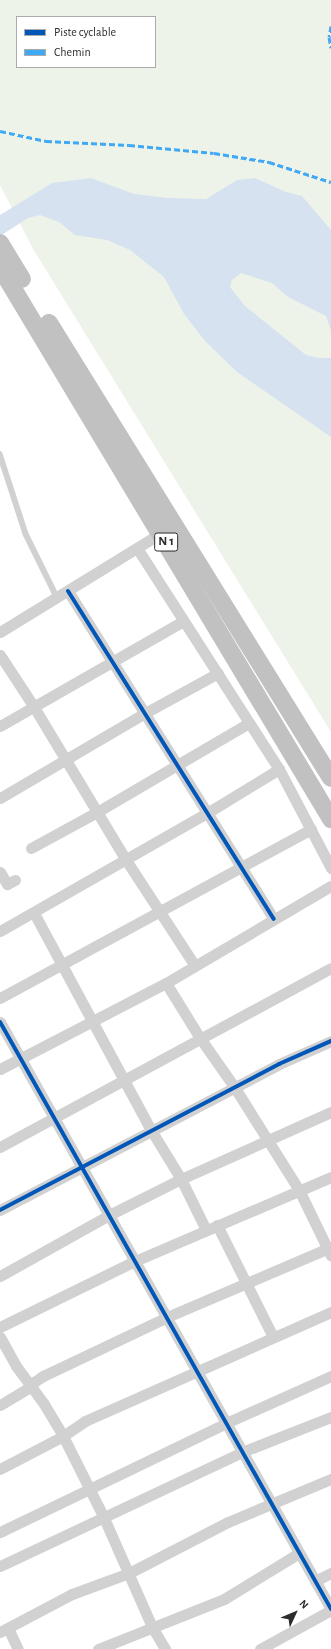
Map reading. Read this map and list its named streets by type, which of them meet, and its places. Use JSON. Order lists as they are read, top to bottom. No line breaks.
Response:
{"streets":{"highway":["N 1"]},"legend":["Piste cyclable","Chemin"],"north":"top right"}
